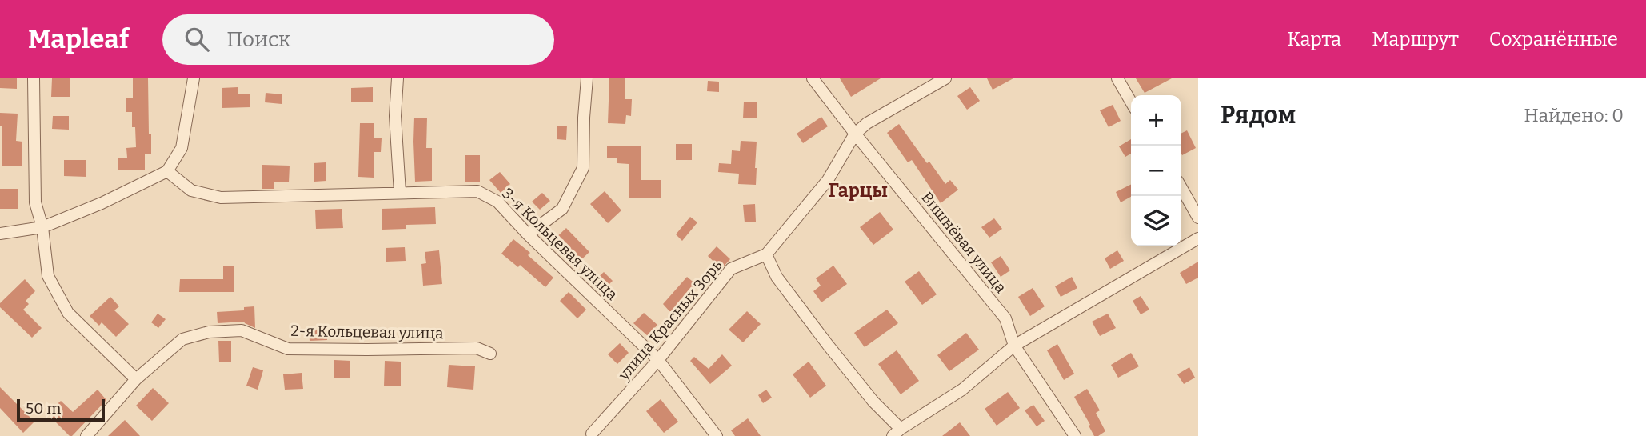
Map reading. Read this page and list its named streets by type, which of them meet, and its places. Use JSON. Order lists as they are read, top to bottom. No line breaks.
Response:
{"streets":{"street":["Вишнёвая улица","3-я Кольцевая улица","улица Красных Зорь","2-я Кольцевая улица"]},"crossings":[["Вишнёвая улица","улица Красных Зорь"],["3-я Кольцевая улица","улица Красных Зорь"]],"districts":["Гарцы"],"scale_bar":"50 m","page":{"header":"Mapleaf","search":"Поиск","nav":["Карта","Маршрут","Сохранённые"],"heading":["Рядом","Найдено: 0"],"map_buttons":["+","−"],"scale":"50 m"}}
